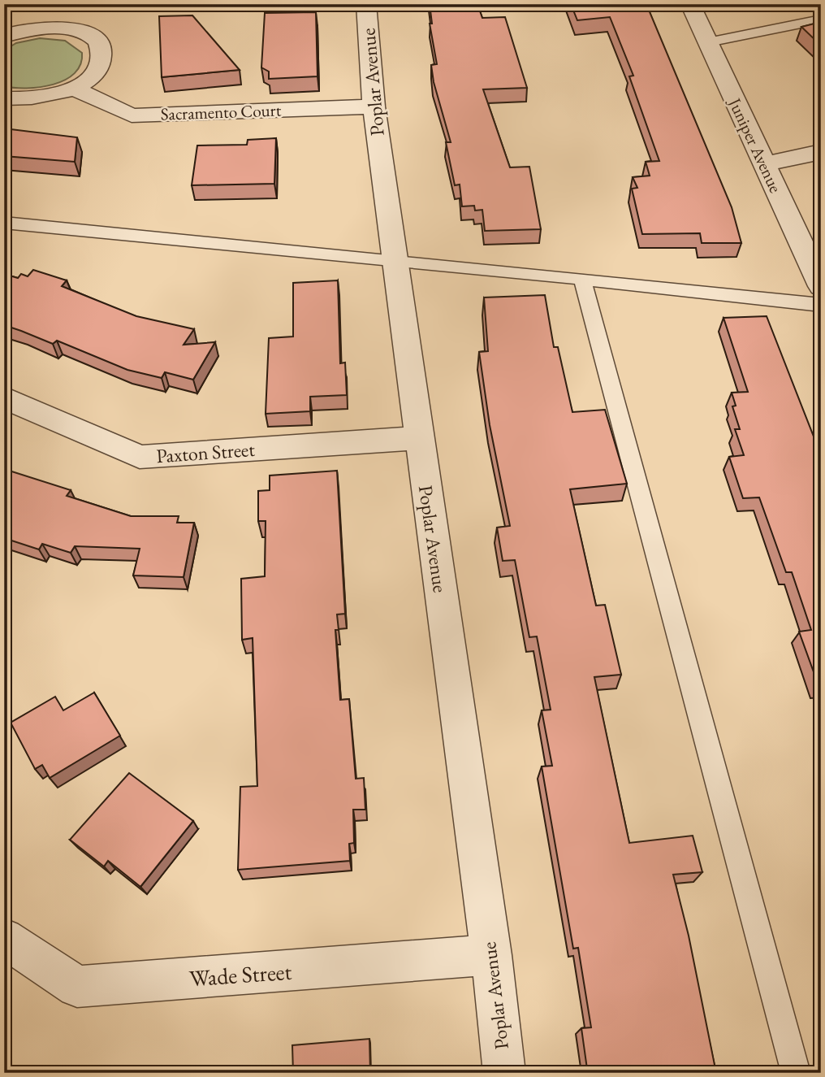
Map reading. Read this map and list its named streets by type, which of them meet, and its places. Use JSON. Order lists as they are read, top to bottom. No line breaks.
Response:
{"streets":{"street":["Poplar Avenue","Sacramento Court","Juniper Avenue","Paxton Street","Wade Street"]},"crossings":[["Poplar Avenue","Sacramento Court"],["Poplar Avenue","Paxton Street"],["Poplar Avenue","Wade Street"]]}
